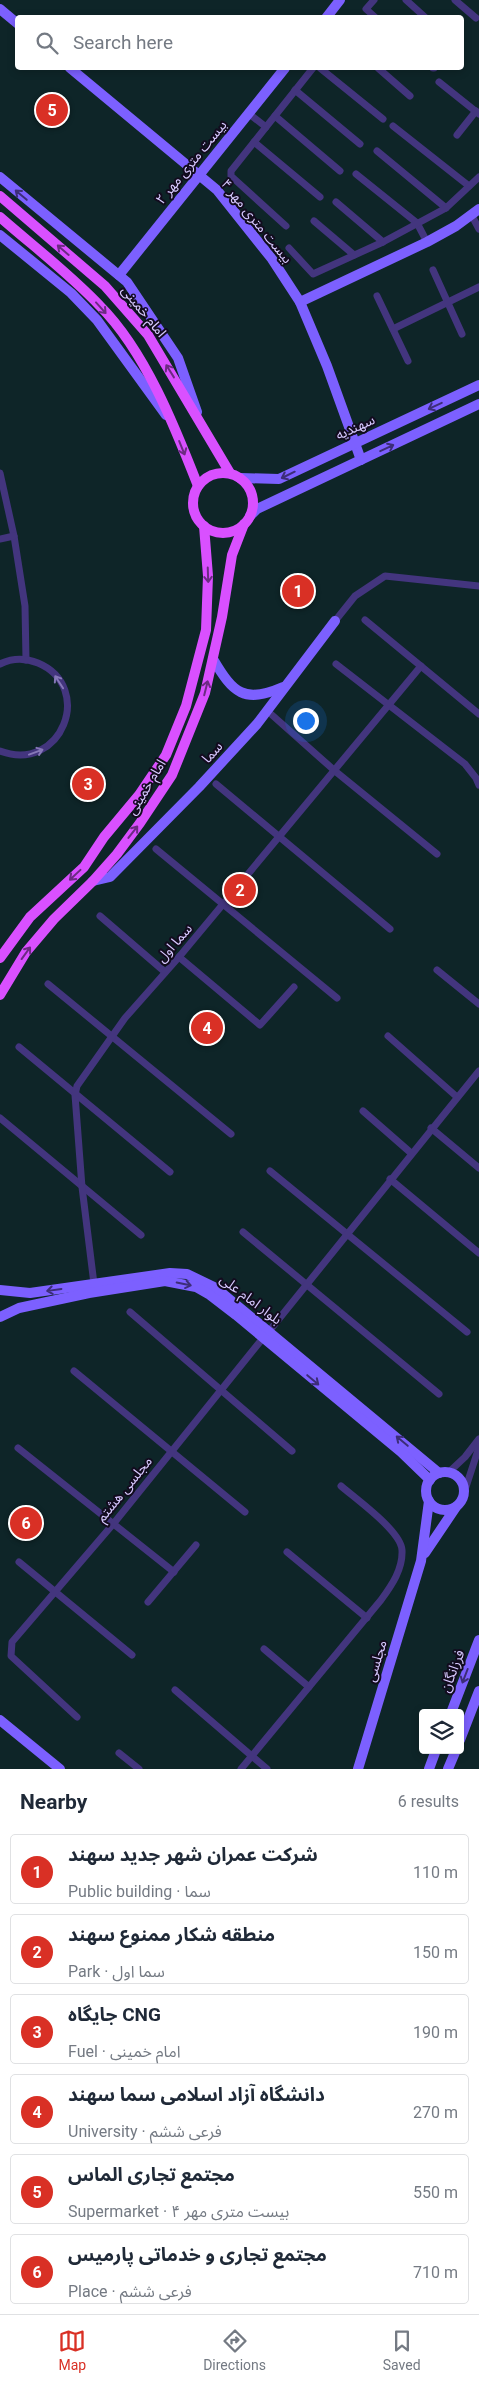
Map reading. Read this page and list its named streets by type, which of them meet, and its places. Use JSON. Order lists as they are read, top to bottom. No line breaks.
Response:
{"streets":{"main road":["امام خمینی"],"street":["بیست متری مهر ۲","بیست متری مهر ۴","سهندیه","سما","سما اول","بلوار امام علی","مجلسی هشتم","مجلسی","فرزانگان"]},"crossings":[["بیست متری مهر ۲","بیست متری مهر ۴"],["بیست متری مهر ۴","سهندیه"],["امام خمینی","سهندیه"],["امام خمینی","سما"],["بلوار امام علی","مجلسی هشتم"],["بلوار امام علی","مجلسی"]],"page":{"search":"Search here","pins":["5","1","3","2","4","6"],"heading":["Nearby","6 results"],"list":[{"mark":"1","name":"شرکت عمران شهر جدید سهند","note":"Public building · سما","value":"110 m"},{"mark":"2","name":"منطقه شکار ممنوع سهند","note":"Park · سما اول","value":"150 m"},{"mark":"3","name":"جایگاه CNG","note":"Fuel · امام خمینی","value":"190 m"},{"mark":"4","name":"دانشگاه آزاد اسلامی سما سهند","note":"University · فرعی ششم","value":"270 m"},{"mark":"5","name":"مجتمع تجاری الماس","note":"Supermarket · بیست متری مهر ۴","value":"550 m"},{"mark":"6","name":"مجتمع تجاری و خدماتی پارمیس","note":"Place · فرعی ششم","value":"710 m"}],"nav":["Map","Directions","Saved"]}}
